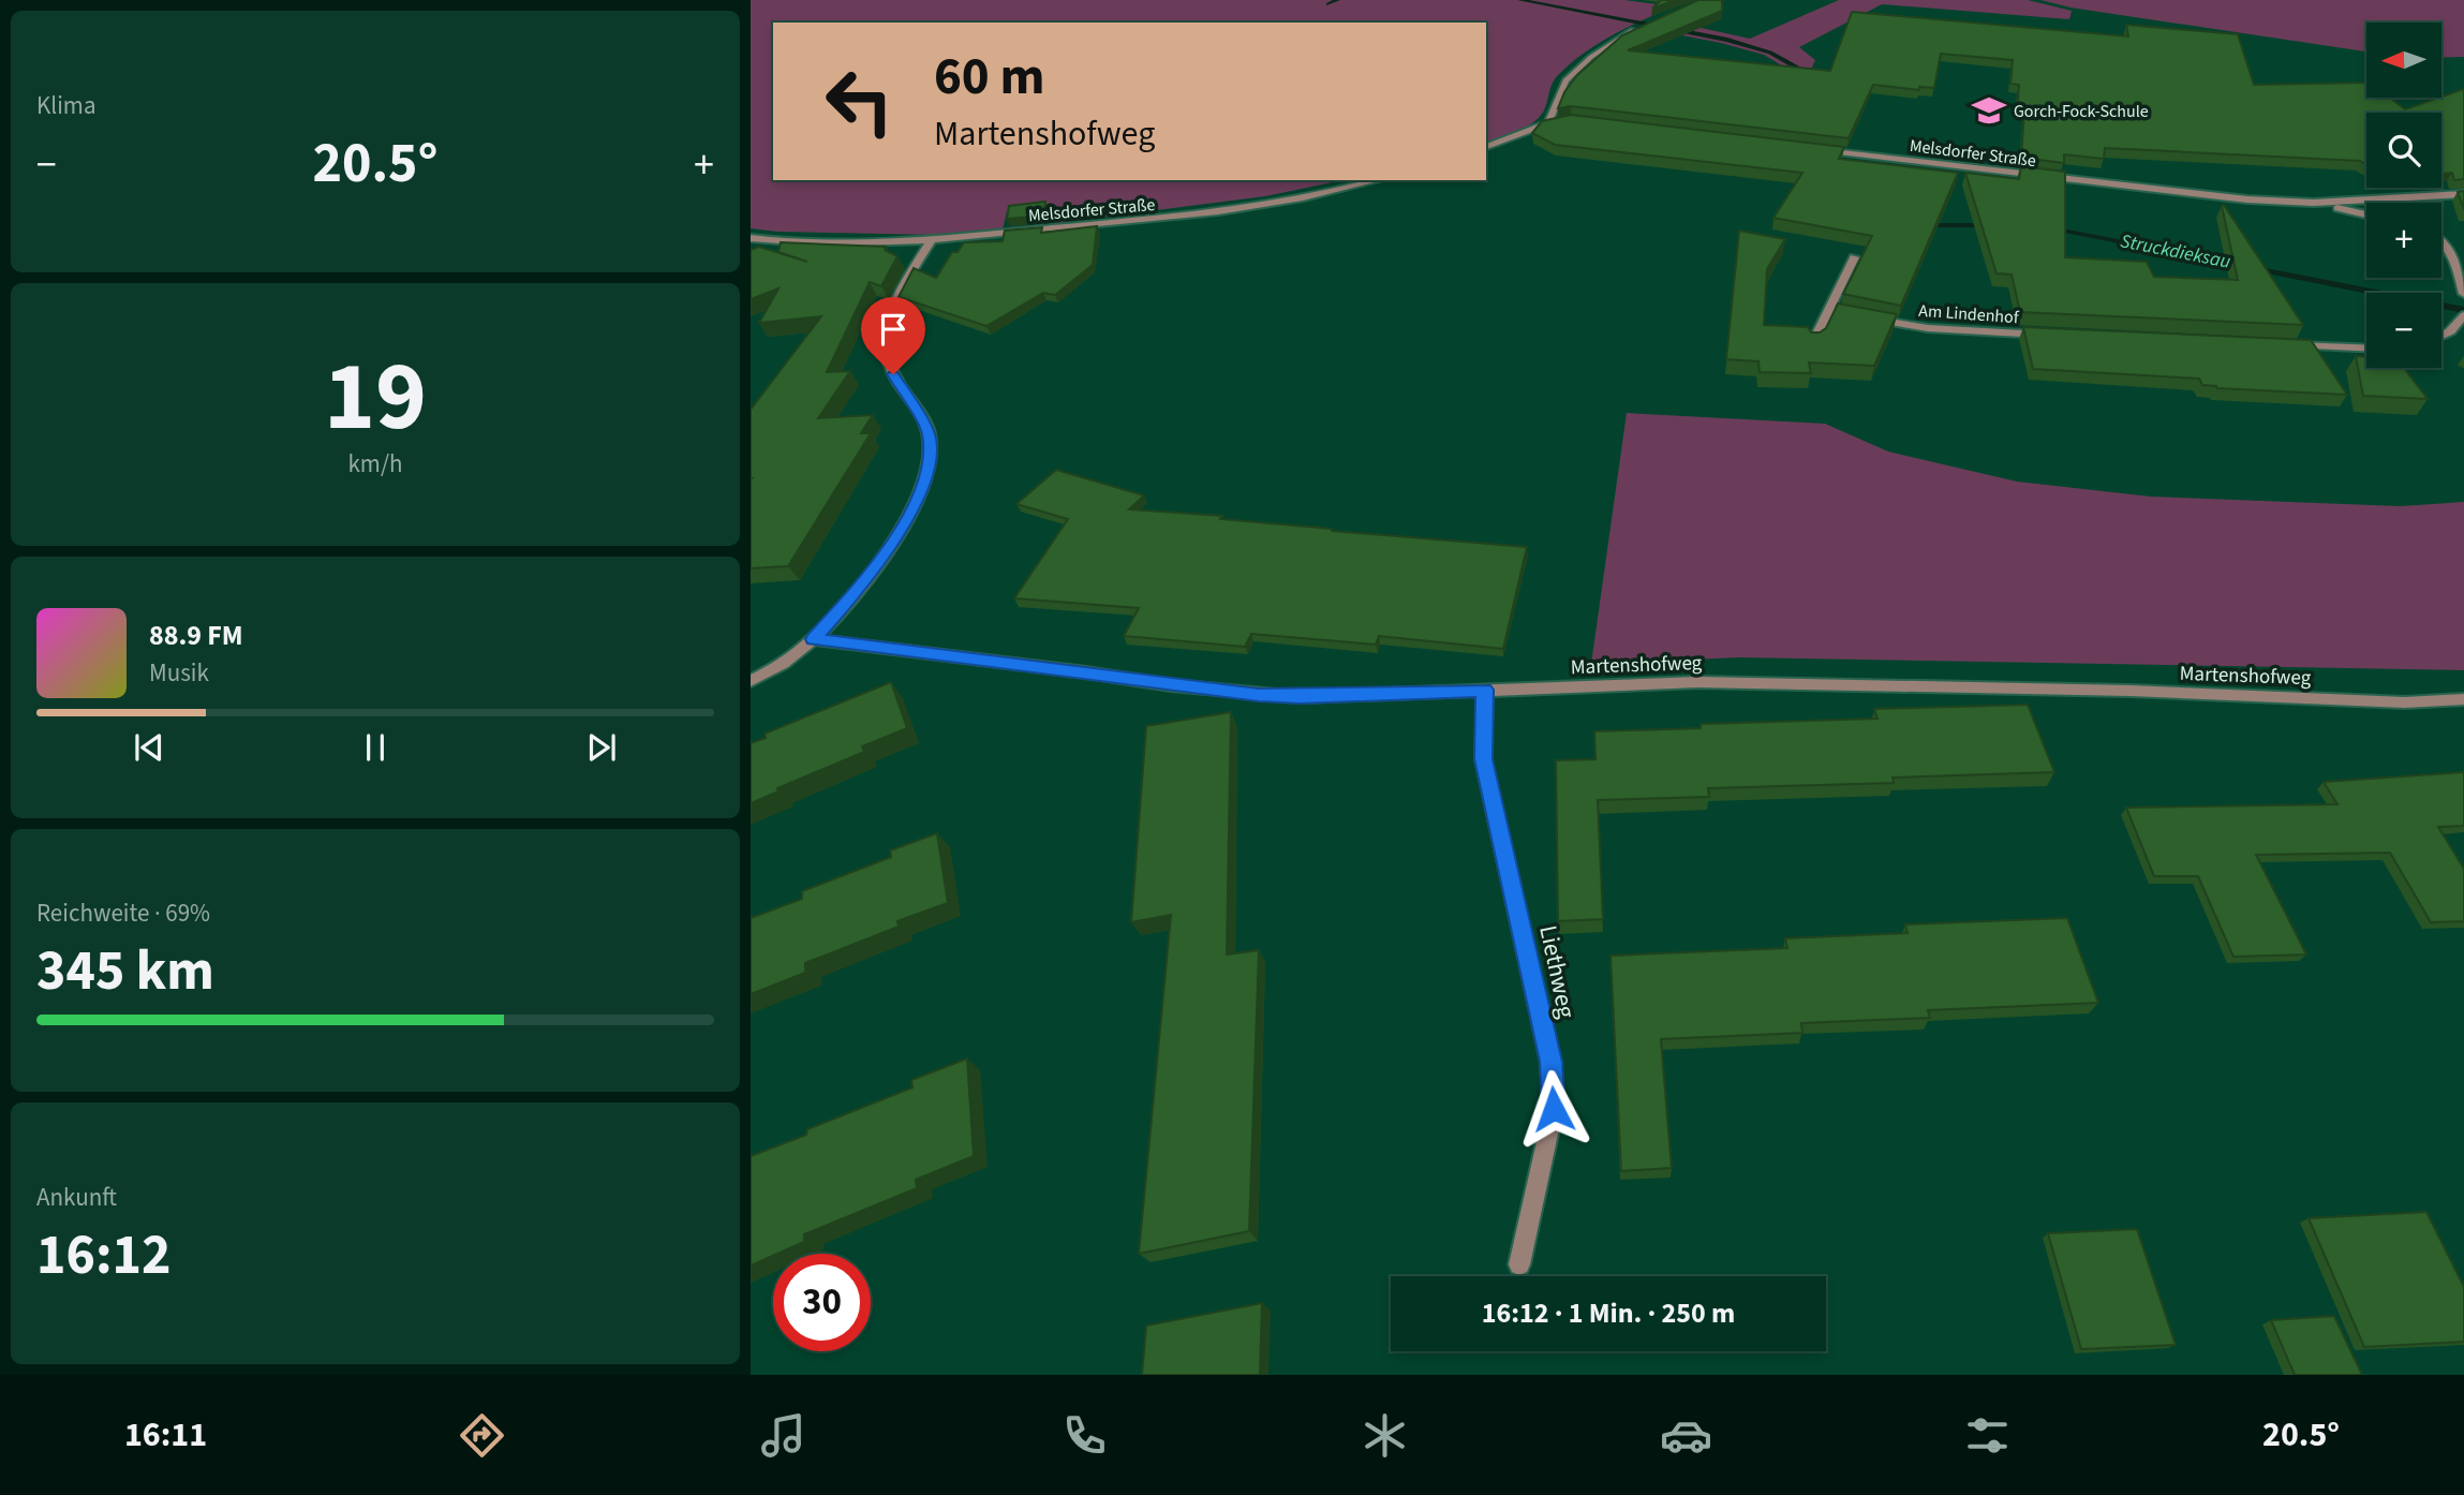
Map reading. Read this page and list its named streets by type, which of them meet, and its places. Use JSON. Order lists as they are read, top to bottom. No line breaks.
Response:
{"streets":{"street":["Melsdorfer Straße","Am Lindenhof","Martenshofweg","Liethweg"]},"crossings":[["Martenshofweg","Liethweg"]],"water":["Struckdieksau"],"places":{"school or university":["Gorch-Fock-Schule"]},"north":"left","page":{"tile":["Klima",["19","km/h"],["Reichweite · 69%","345 km"],["Ankunft","16:12"]],"map_buttons":["+","−"],"turn":["60 m","Martenshofweg"],"heat":["−","20.5°","+"],"song":["88.9 FM","Musik"],"limit":"30","trip":"16:12 · 1 Min. · 250 m","tabs":["16:11","20.5°"]}}
